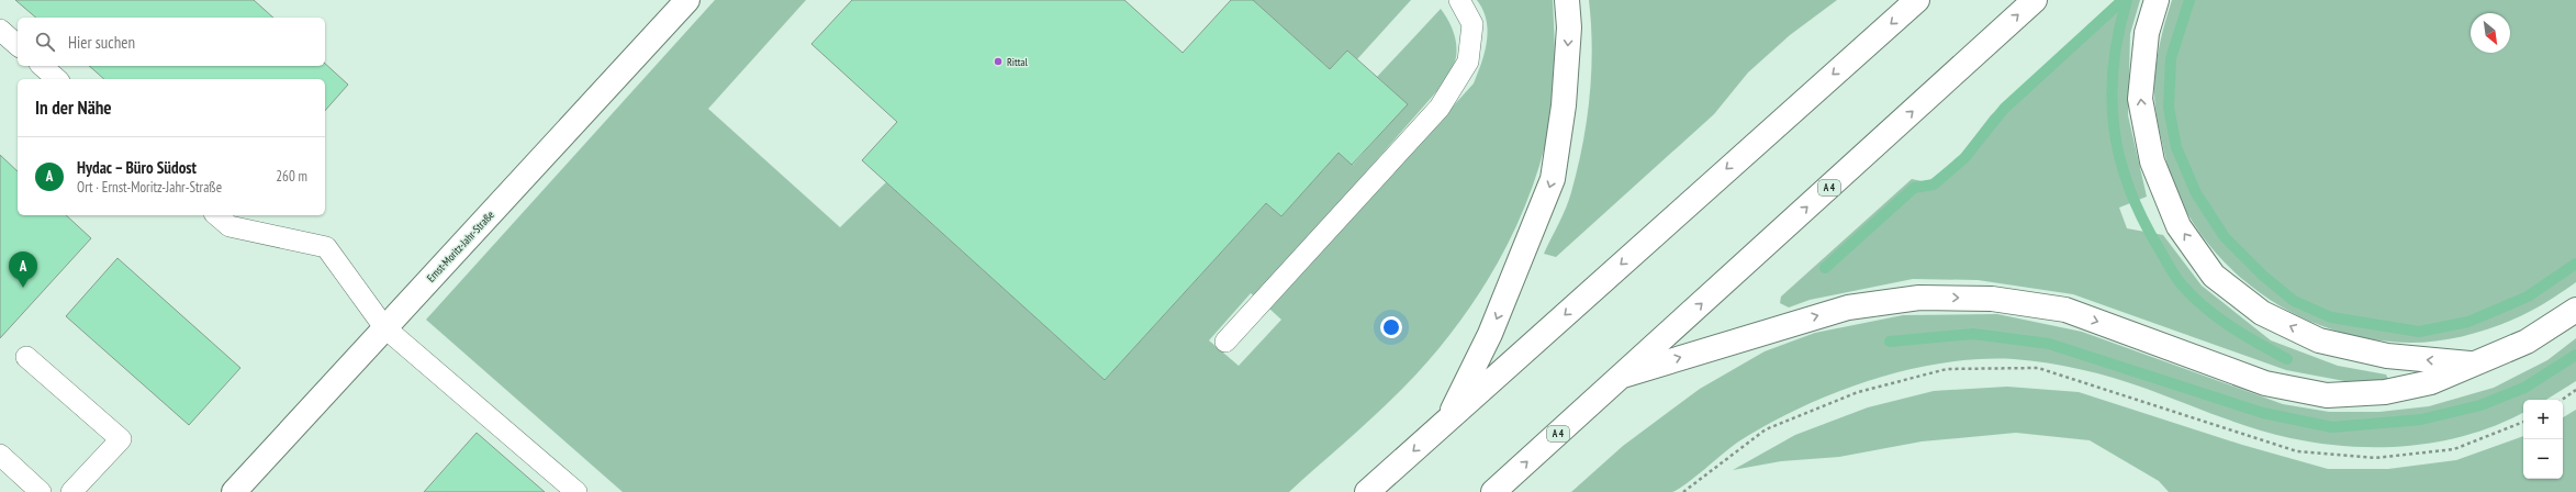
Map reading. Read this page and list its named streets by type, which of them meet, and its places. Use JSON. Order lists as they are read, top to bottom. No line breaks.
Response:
{"streets":{"main road":["A 4","Ernst-Moritz-Jahr-Straße"]},"places":["Rittal"],"north":"bottom right","page":{"search":"Hier suchen","heading":"In der Nähe","list":[{"mark":"A","name":"Hydac – Büro Südost","note":"Ort · Ernst-Moritz-Jahr-Straße","value":"260 m"}],"pins":"A","map_buttons":["+","−"]}}
